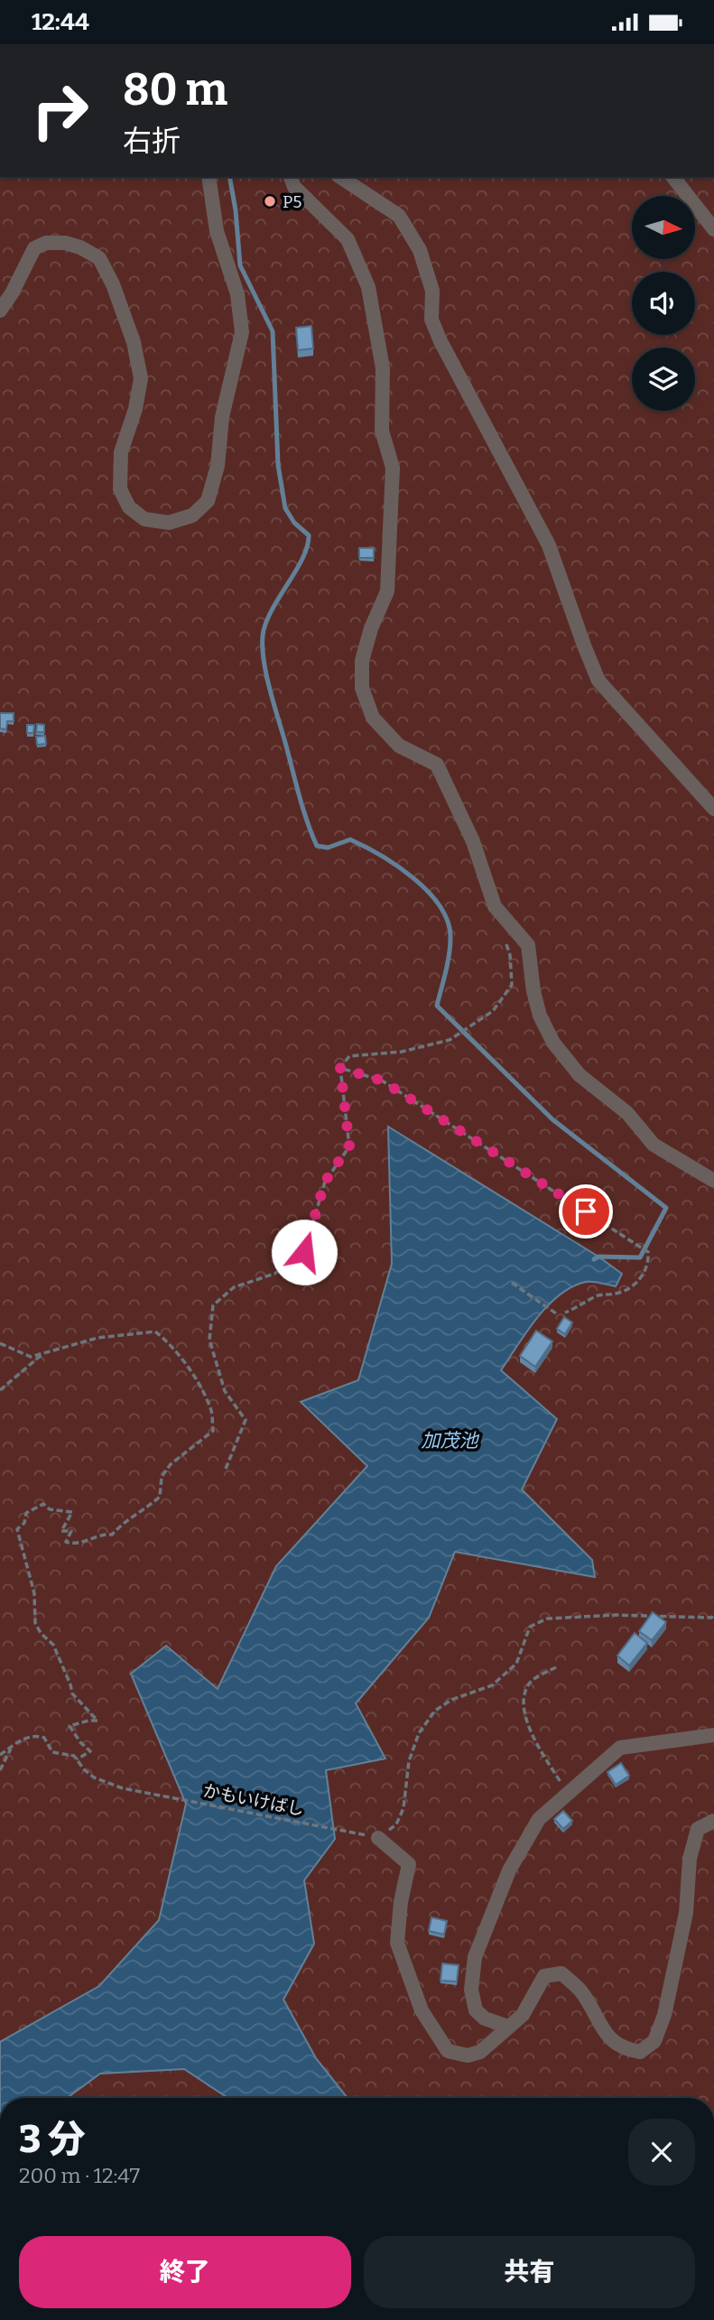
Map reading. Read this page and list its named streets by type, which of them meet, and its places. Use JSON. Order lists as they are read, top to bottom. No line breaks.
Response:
{"streets":{"path":["かもいけばし"]},"water":["加茂池"],"places":["P5"],"north":"right","page":{"status":"12:44","turn":["80 m","右折"],"heading":["3 分","200 m · 12:47"],"buttons":["終了","共有"]}}
